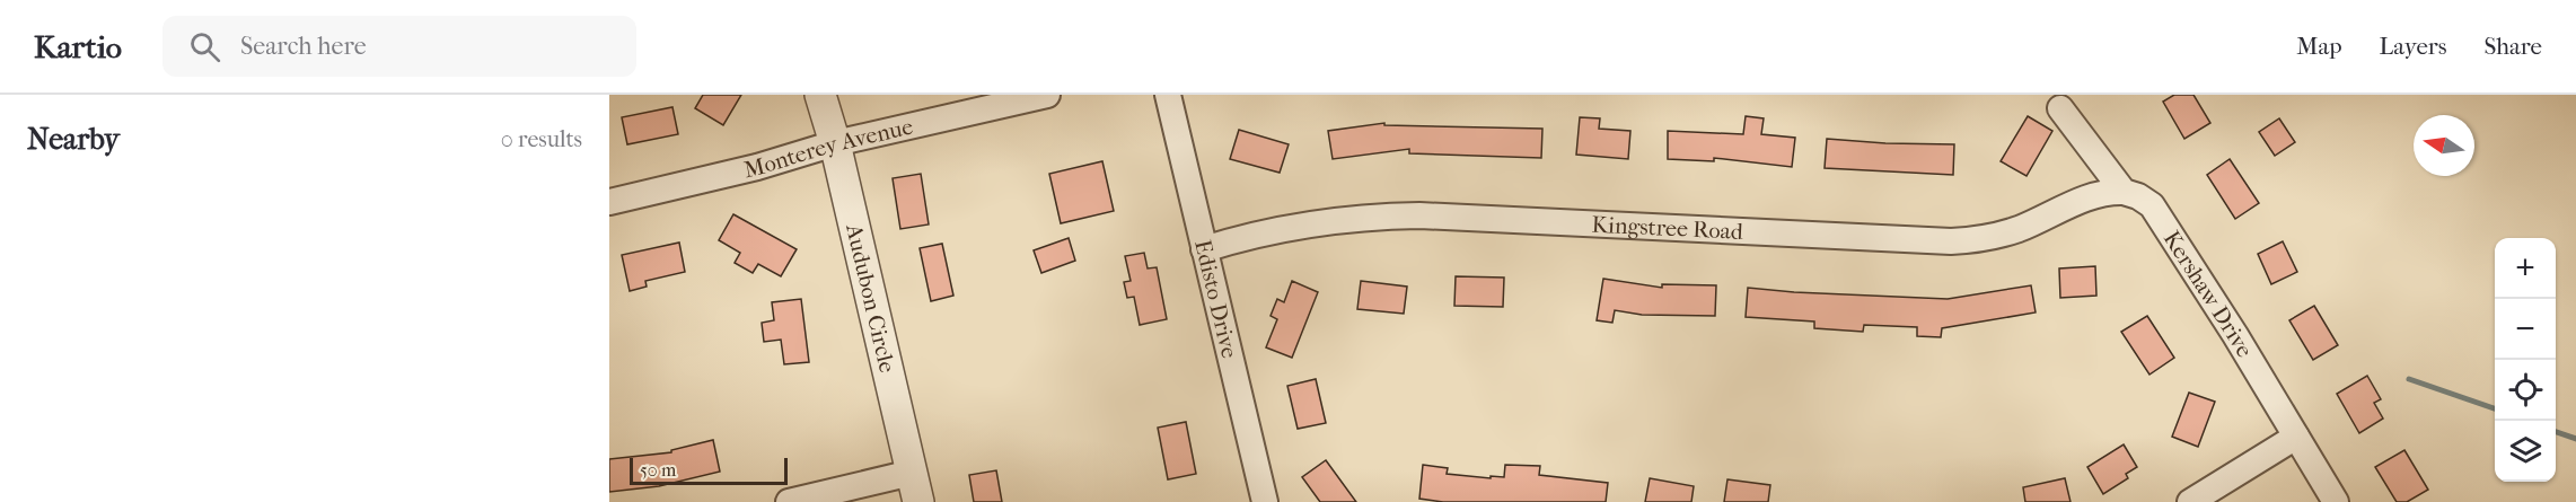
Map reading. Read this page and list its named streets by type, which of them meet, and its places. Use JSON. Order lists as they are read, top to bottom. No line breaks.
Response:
{"streets":{"street":["Monterey Avenue","Kingstree Road","Kershaw Drive","Audubon Circle","Edisto Drive"]},"crossings":[["Monterey Avenue","Audubon Circle"],["Kingstree Road","Kershaw Drive"],["Kingstree Road","Edisto Drive"]],"scale_bar":"50 m","north":"left","page":{"header":"Kartio","search":"Search here","nav":["Map","Layers","Share"],"heading":["Nearby","0 results"],"map_buttons":["+","−"],"scale":"50 m"}}
